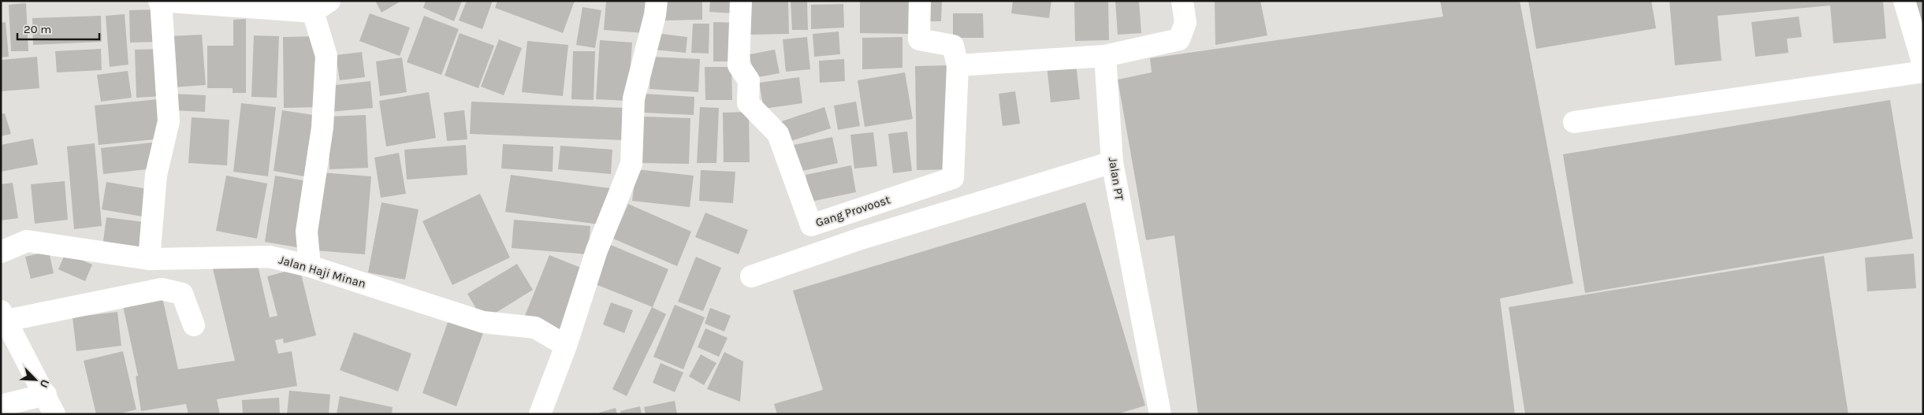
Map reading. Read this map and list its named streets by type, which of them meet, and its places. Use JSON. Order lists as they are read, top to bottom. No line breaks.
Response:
{"streets":{"street":["Jalan PT","Gang Provoost","Jalan Haji Minan"]},"scale_bar":"20 m","north":"bottom right"}
